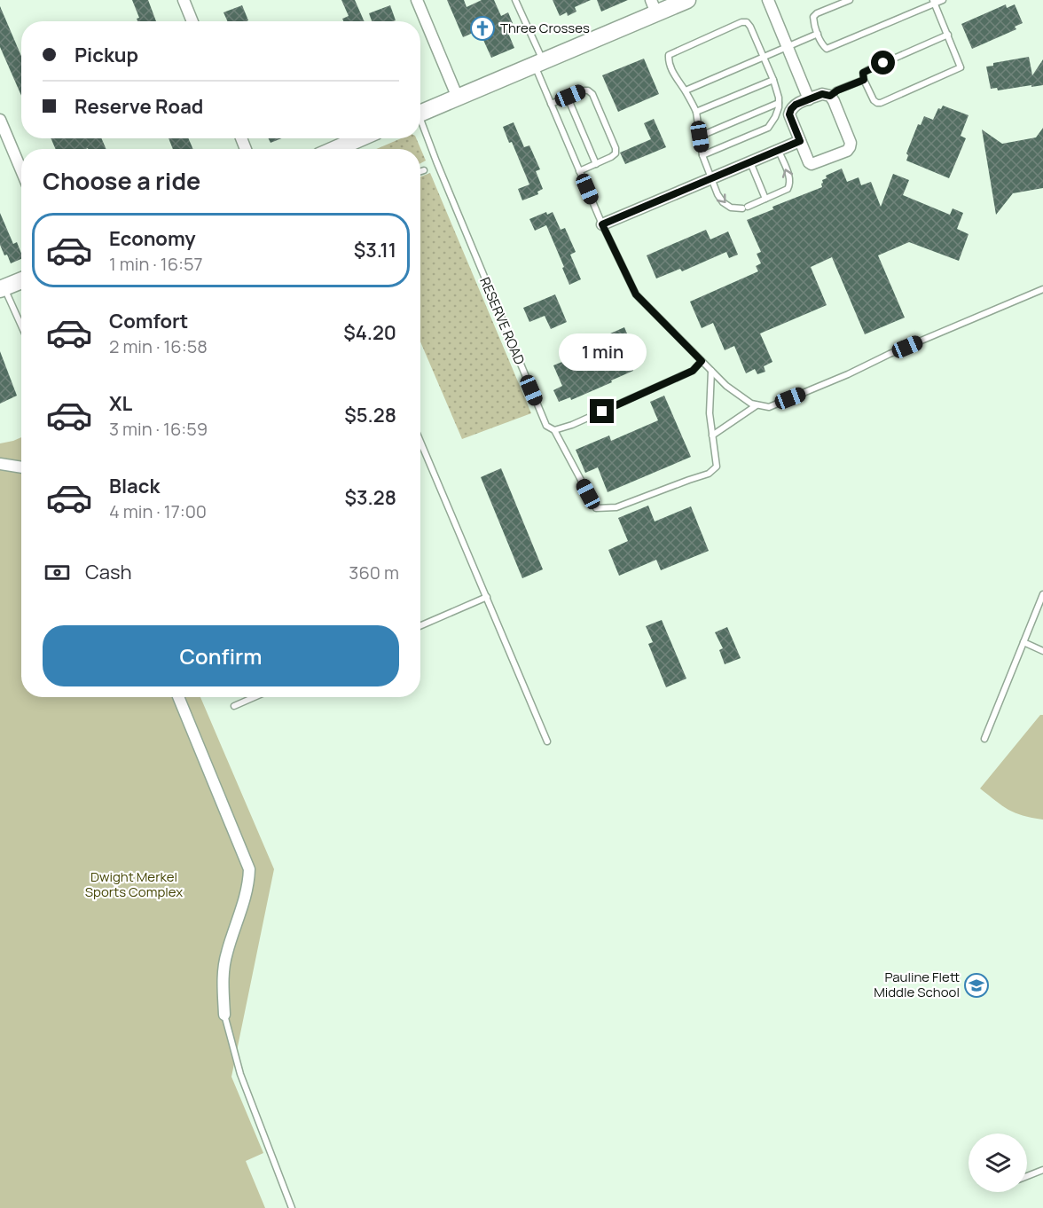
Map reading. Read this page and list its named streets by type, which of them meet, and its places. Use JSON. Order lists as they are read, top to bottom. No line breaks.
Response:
{"streets":{"lane":["RESERVE ROAD"]},"parks":["Dwight Merkel Sports Complex"],"places":{"church":["Three Crosses"],"school or university":["Pauline Flett Middle School"]},"page":{"banner":["Pickup","Reserve Road"],"heading":"Choose a ride","list":[{"name":"Economy","note":"1 min · 16:57","value":"$3.11"},{"name":"Comfort","note":"2 min · 16:58","value":"$4.20"},{"name":"XL","note":"3 min · 16:59","value":"$5.28"},{"name":"Black","note":"4 min · 17:00","value":"$3.28"}],"bubble":"1 min","pay":["Cash","360 m"],"buttons":"Confirm"}}
